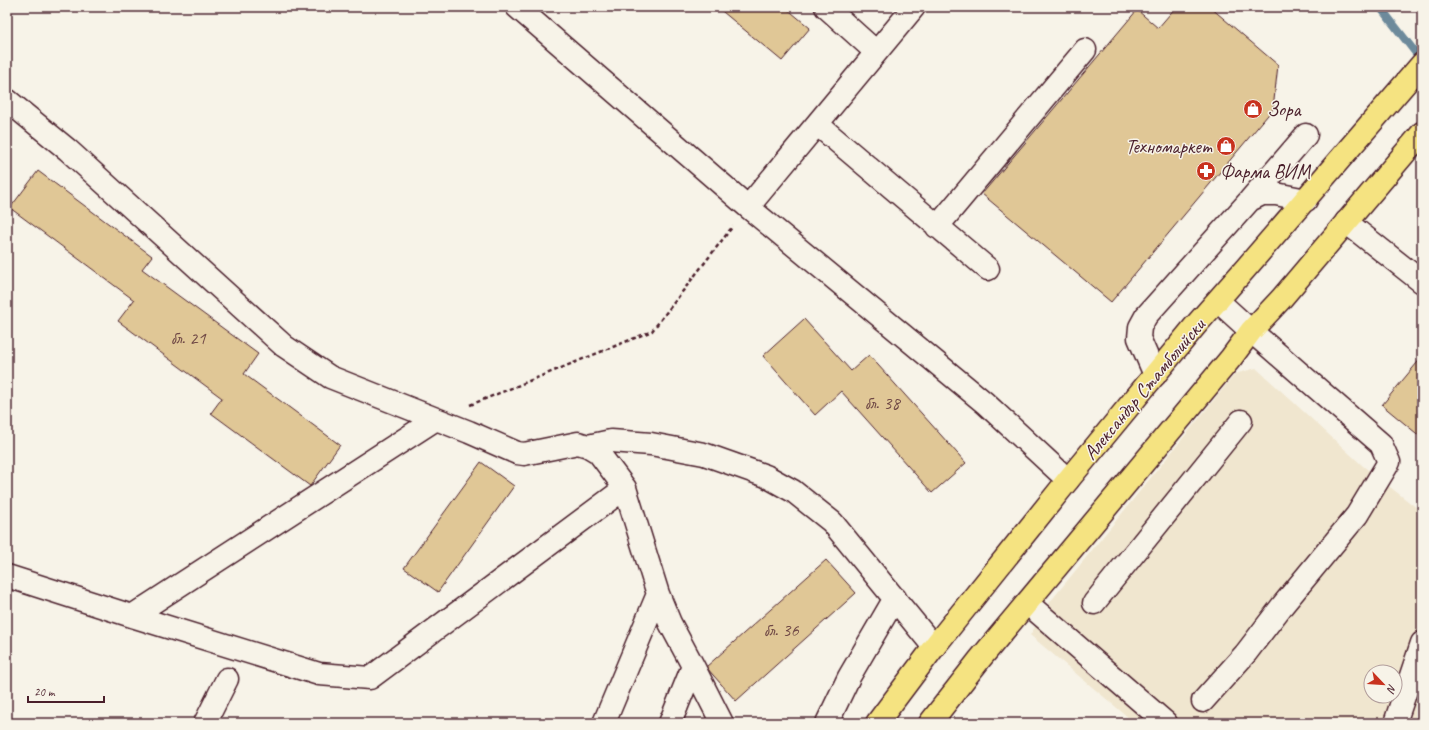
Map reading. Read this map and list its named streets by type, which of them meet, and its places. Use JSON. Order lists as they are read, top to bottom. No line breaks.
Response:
{"streets":{"main road":["Александър Стамболийски"]},"places":{"shop":["Зора","Техномаркет"],"pharmacy":["Фарма ВИМ"]},"house_numbers":["бл. 21","бл. 38","бл. 36"],"scale_bar":"20 m","north":"bottom right"}
